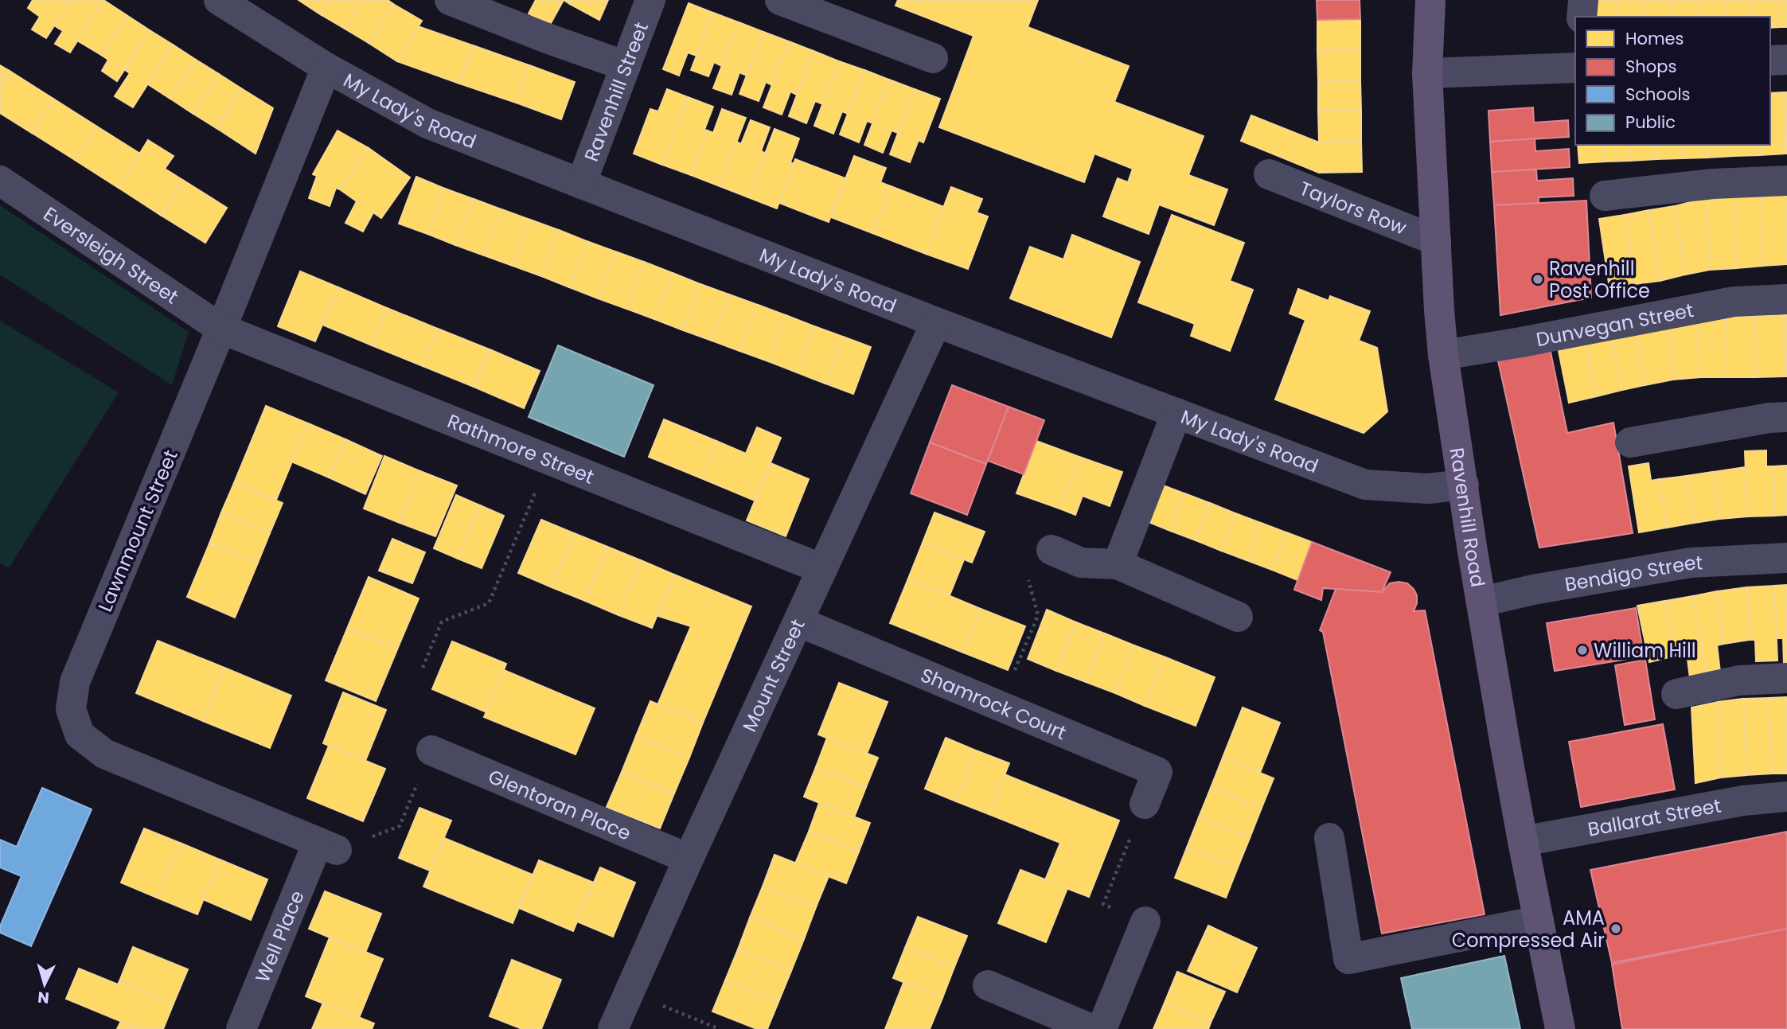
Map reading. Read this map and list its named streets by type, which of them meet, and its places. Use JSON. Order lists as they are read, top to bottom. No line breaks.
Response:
{"streets":{"main road":["Ravenhill Road"],"street":["Ravenhill Street","My Lady's Road","Taylors Row","Eversleigh Street","Dunvegan Street","Rathmore Street","Lawnmount Street","Bendigo Street","Mount Street","Shamrock Court","Glentoran Place","Ballarat Street","Well Place"]},"crossings":[["Ravenhill Street","My Lady's Road"],["My Lady's Road","Ravenhill Road"],["My Lady's Road","Lawnmount Street"],["My Lady's Road","Mount Street"],["Taylors Row","Ravenhill Road"],["Eversleigh Street","Rathmore Street"],["Eversleigh Street","Lawnmount Street"],["Dunvegan Street","Ravenhill Road"],["Rathmore Street","Lawnmount Street"],["Rathmore Street","Mount Street"],["Ravenhill Road","Bendigo Street"],["Ravenhill Road","Ballarat Street"],["Lawnmount Street","Well Place"],["Mount Street","Shamrock Court"],["Mount Street","Glentoran Place"]],"places":["Ravenhill Post Office","William Hill","AMA Compressed Air"],"legend":["Homes","Shops","Schools","Public"],"north":"bottom"}
